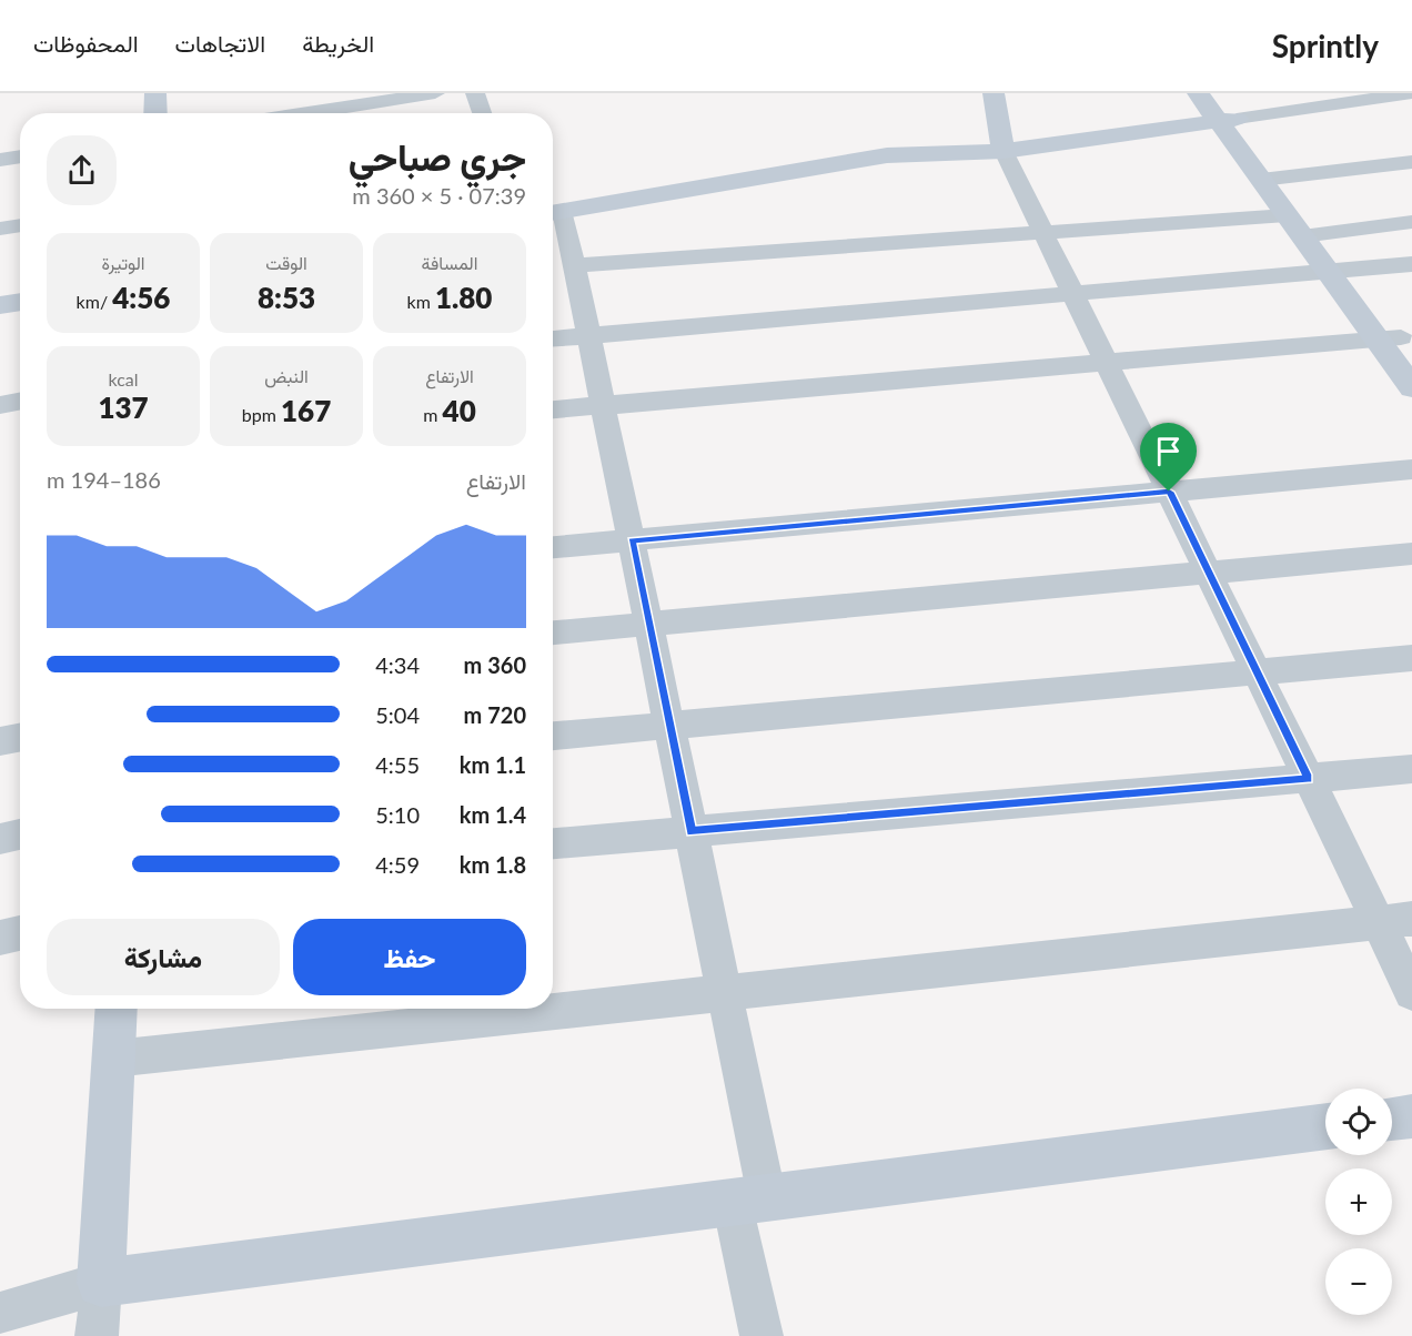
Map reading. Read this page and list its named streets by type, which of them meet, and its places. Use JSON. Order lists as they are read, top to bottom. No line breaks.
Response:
{"page":{"header":"Sprintly","nav":["الخريطة","الاتجاهات","المحفوظات"],"heading":["جري صباحي","07:39 · 5 × 360 m"],"stats":[["المسافة","1.80 km"],["الوقت","8:53"],["الوتيرة","4:56 /km"],["الارتفاع","40 m"],["النبض","167 bpm"],["kcal","137"]],"chart":["الارتفاع","186–194 m"],"list":[{"name":"360 m","note":"4:34"},{"name":"720 m","note":"5:04"},{"name":"1.1 km","note":"4:55"},{"name":"1.4 km","note":"5:10"},{"name":"1.8 km","note":"4:59"}],"buttons":["حفظ","مشاركة"],"map_buttons":["+","−"]}}
